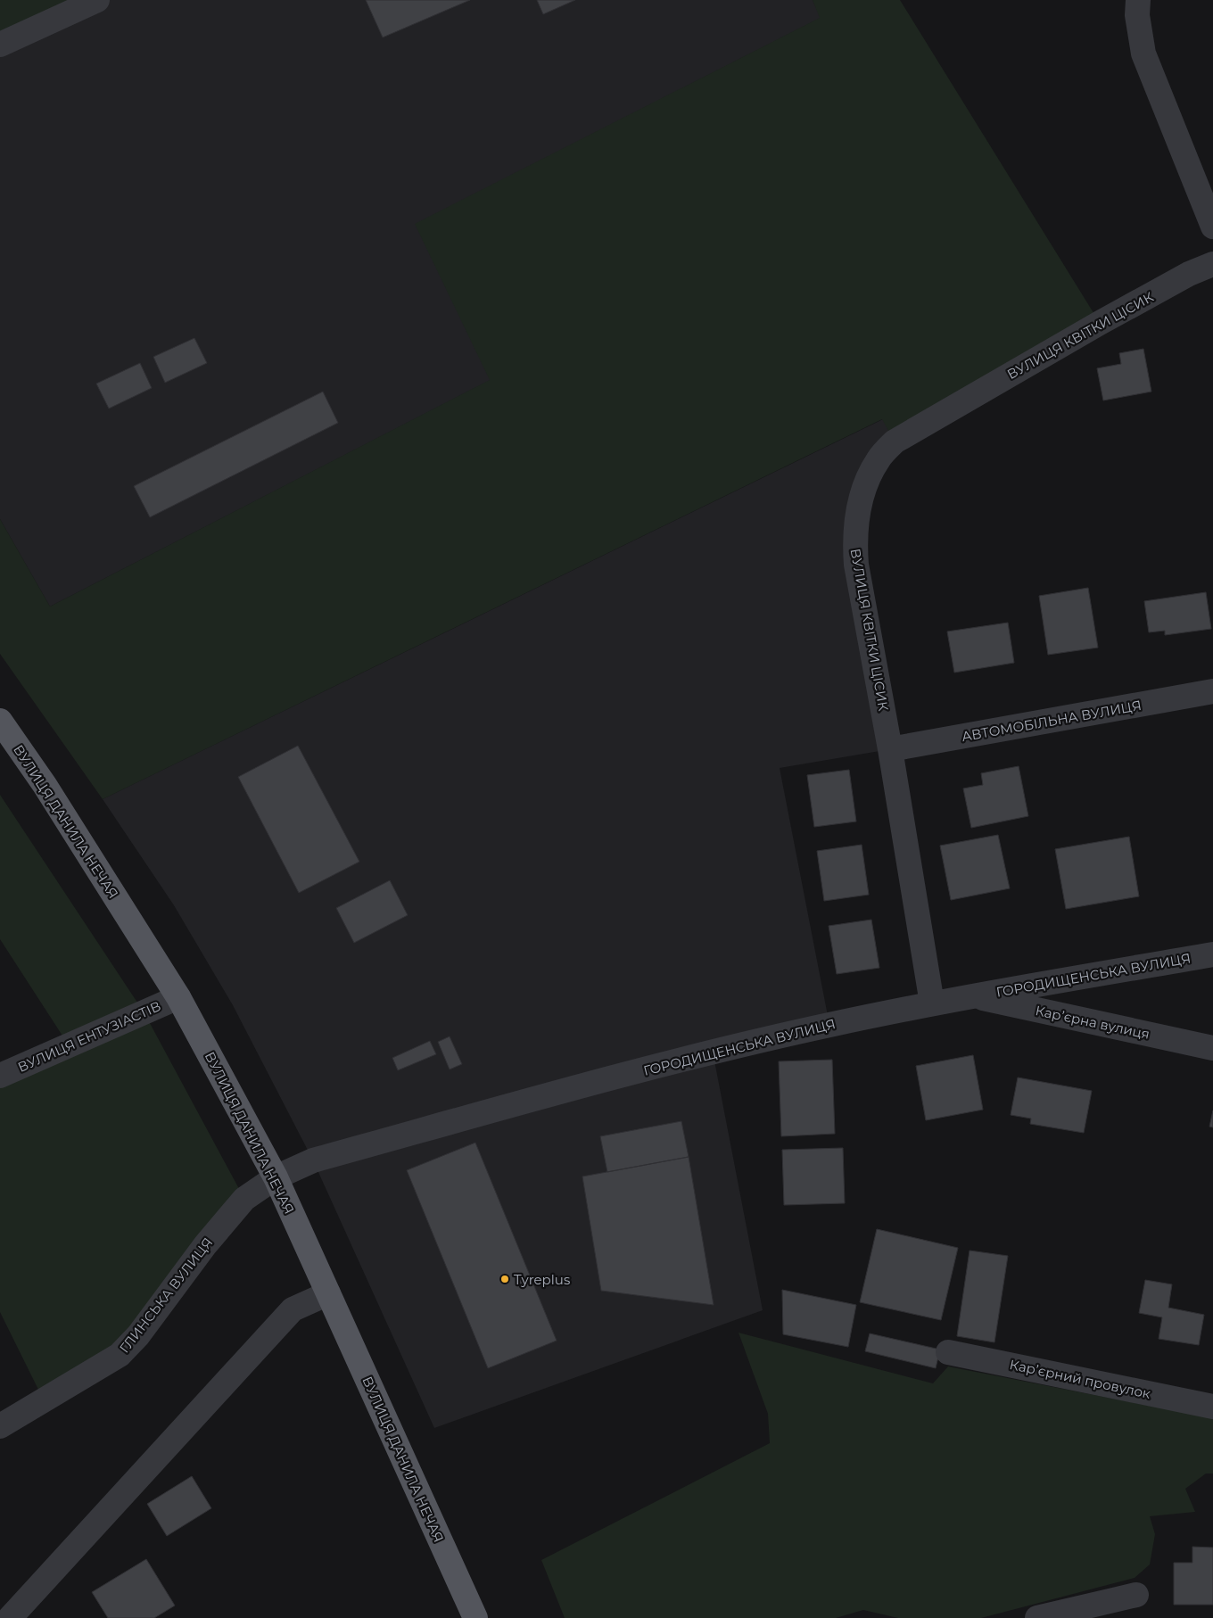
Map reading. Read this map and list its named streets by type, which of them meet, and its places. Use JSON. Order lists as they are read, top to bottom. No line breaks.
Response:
{"streets":{"main road":["ВУЛИЦЯ ДАНИЛА НЕЧАЯ"],"street":["ВУЛИЦЯ КВІТКИ ЦІСИК","АВТОМОБІЛЬНА ВУЛИЦЯ","ГОРОДИЩЕНСЬКА ВУЛИЦЯ","Карʼєрна вулиця","ВУЛИЦЯ ЕНТУЗІАСТІВ","ГЛИНСЬКА ВУЛИЦЯ","Карʼєрний провулок"]},"crossings":[["ВУЛИЦЯ КВІТКИ ЦІСИК","АВТОМОБІЛЬНА ВУЛИЦЯ"],["ВУЛИЦЯ КВІТКИ ЦІСИК","ГОРОДИЩЕНСЬКА ВУЛИЦЯ"],["ВУЛИЦЯ ДАНИЛА НЕЧАЯ","ГОРОДИЩЕНСЬКА ВУЛИЦЯ"],["ВУЛИЦЯ ДАНИЛА НЕЧАЯ","ВУЛИЦЯ ЕНТУЗІАСТІВ"],["ВУЛИЦЯ ДАНИЛА НЕЧАЯ","ГЛИНСЬКА ВУЛИЦЯ"],["ГОРОДИЩЕНСЬКА ВУЛИЦЯ","Карʼєрна вулиця"],["ГОРОДИЩЕНСЬКА ВУЛИЦЯ","ГЛИНСЬКА ВУЛИЦЯ"]],"places":["Tyreplus"]}
